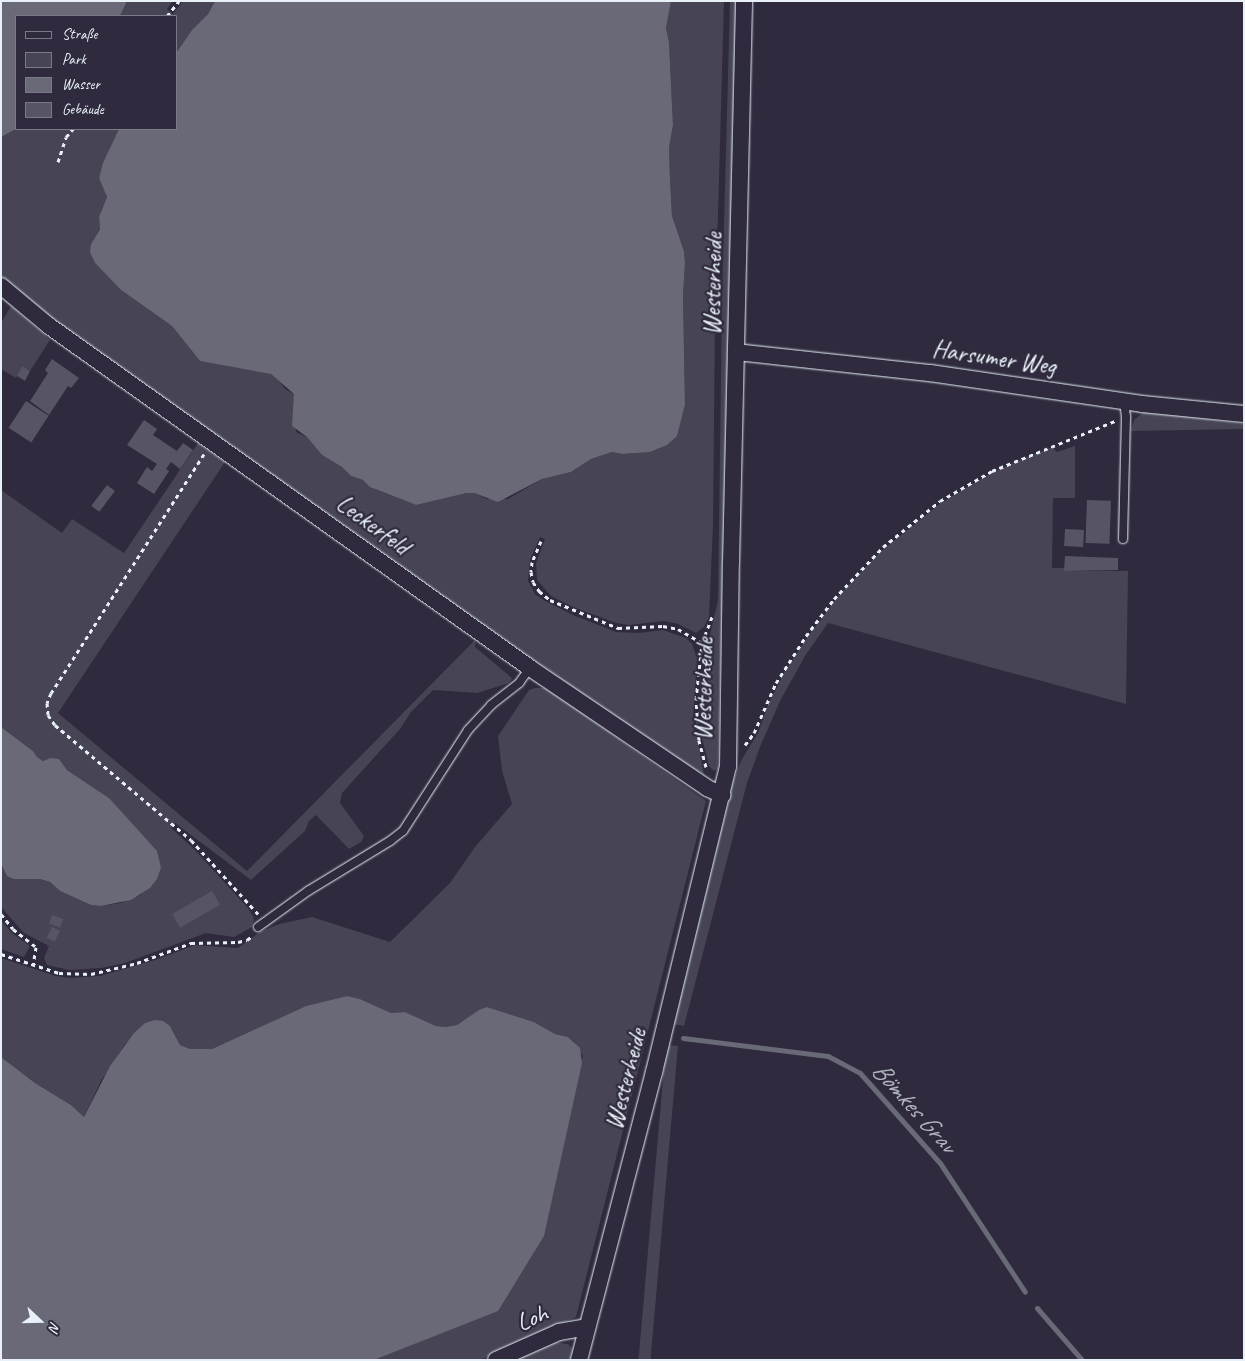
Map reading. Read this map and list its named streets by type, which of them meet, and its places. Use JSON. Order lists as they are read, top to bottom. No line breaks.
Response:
{"streets":{"street":["Westerheide","Harsumer Weg","Leckerfeld","Loh"]},"crossings":[["Westerheide","Harsumer Weg"],["Westerheide","Leckerfeld"],["Westerheide","Loh"]],"water":["Bömkes Grav"],"legend":["Straße","Park","Wasser","Gebäude"],"north":"right"}
